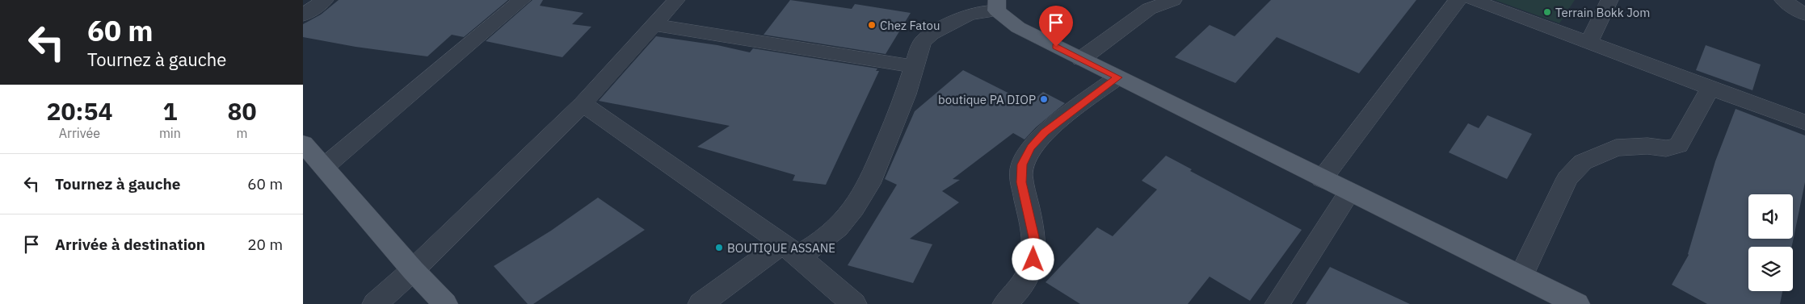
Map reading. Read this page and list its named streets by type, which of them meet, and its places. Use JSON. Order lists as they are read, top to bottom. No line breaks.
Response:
{"places":["Terrain Bokk Jom","Chez Fatou","boutique PA DIOP","BOUTIQUE ASSANE"],"page":{"turn":["60 m","Tournez à gauche"],"eta":["20:54","Arrivée","1","min","80","m"],"list":[{"name":"Tournez à gauche","value":"60 m"},{"name":"Arrivée à destination","value":"20 m"}]}}
